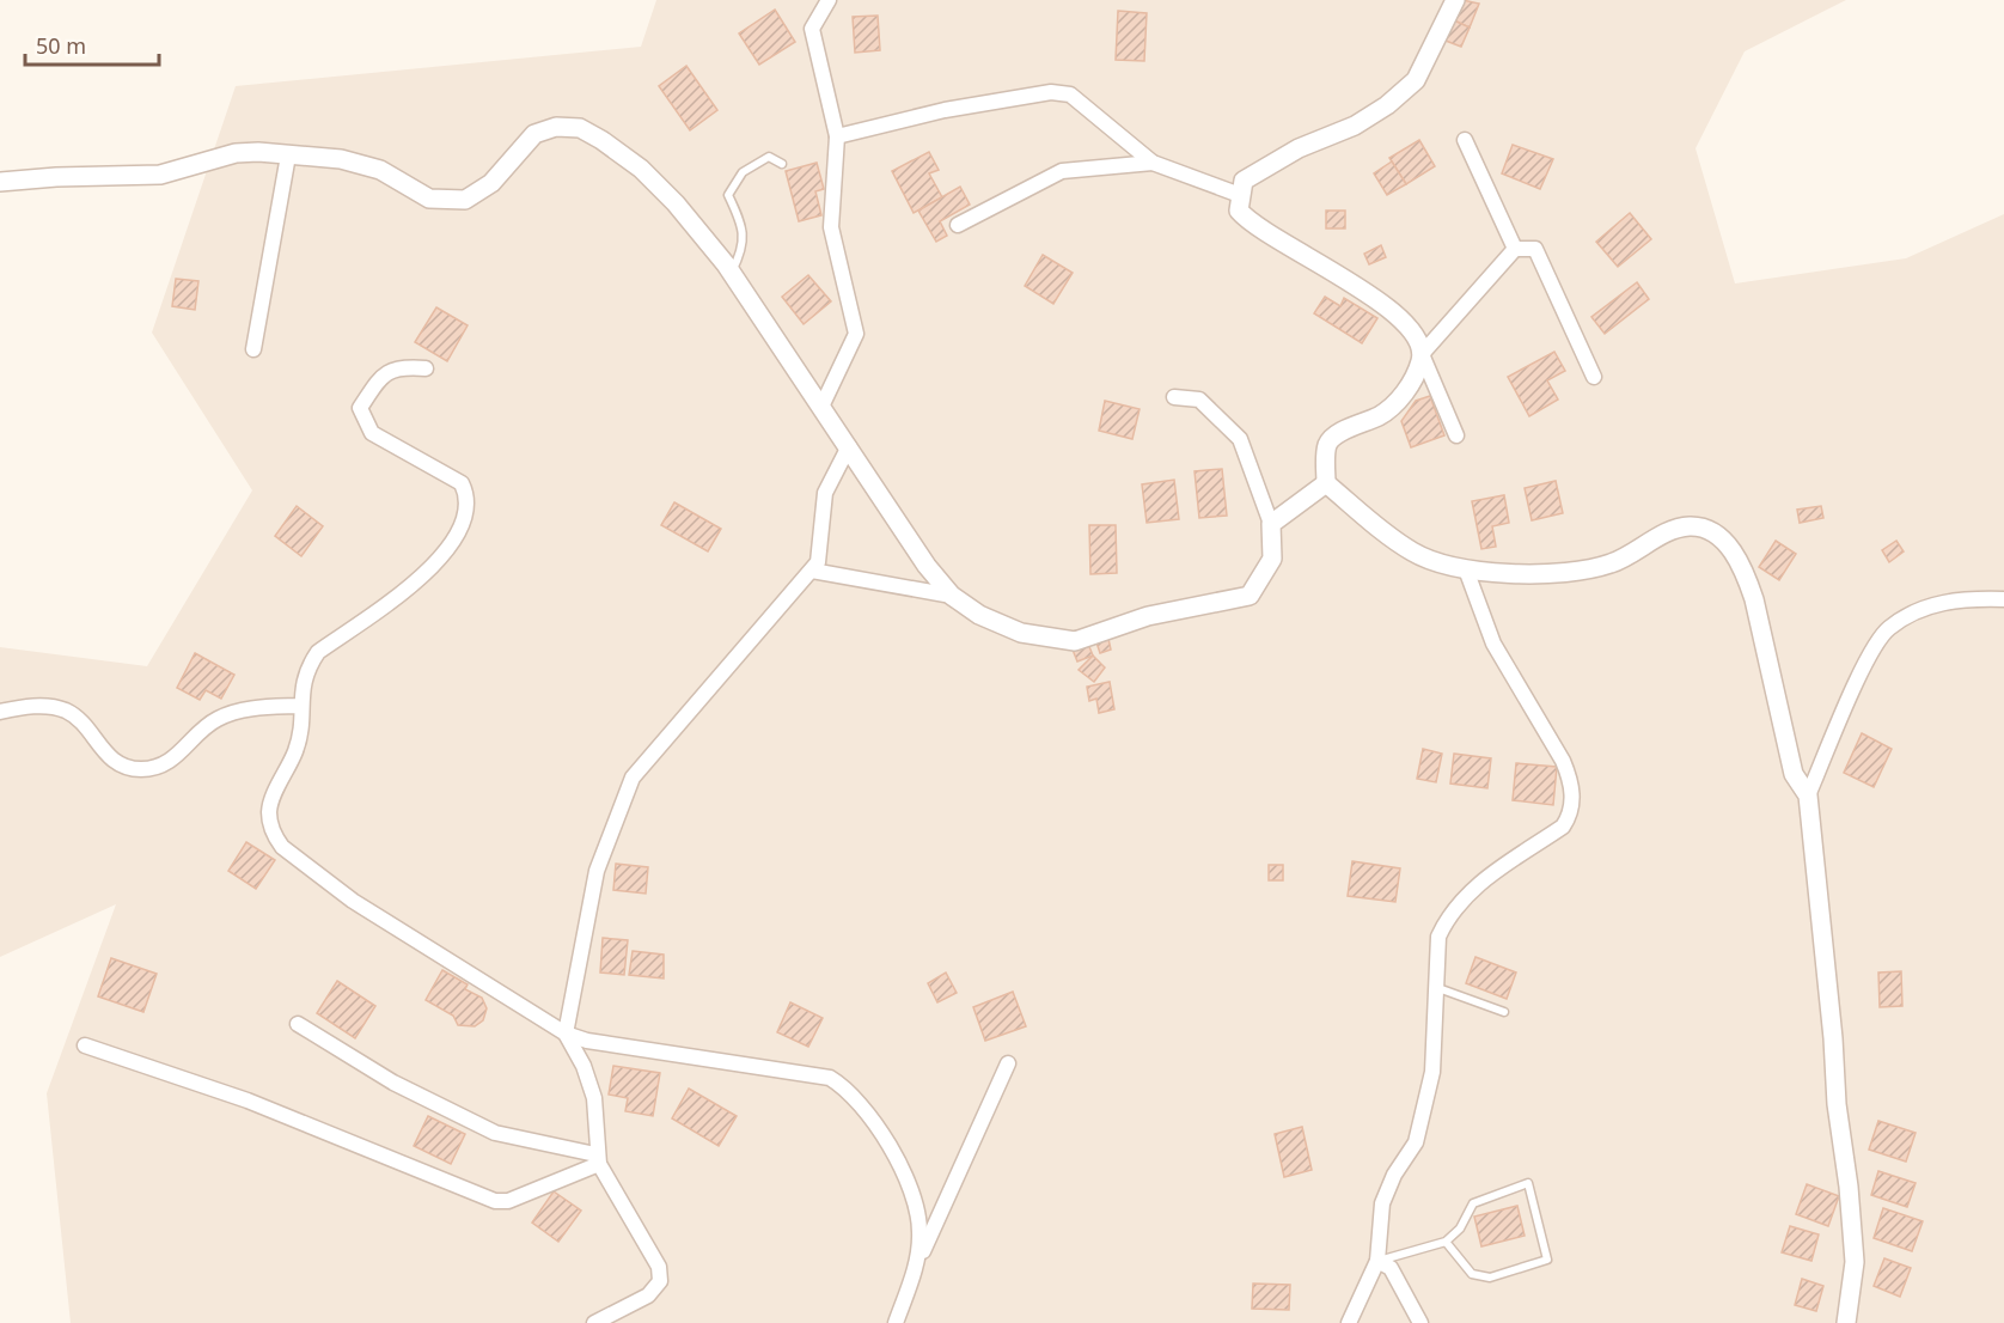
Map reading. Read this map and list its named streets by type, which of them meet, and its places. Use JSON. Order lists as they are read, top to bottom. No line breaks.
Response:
{"scale_bar":"50 m"}
